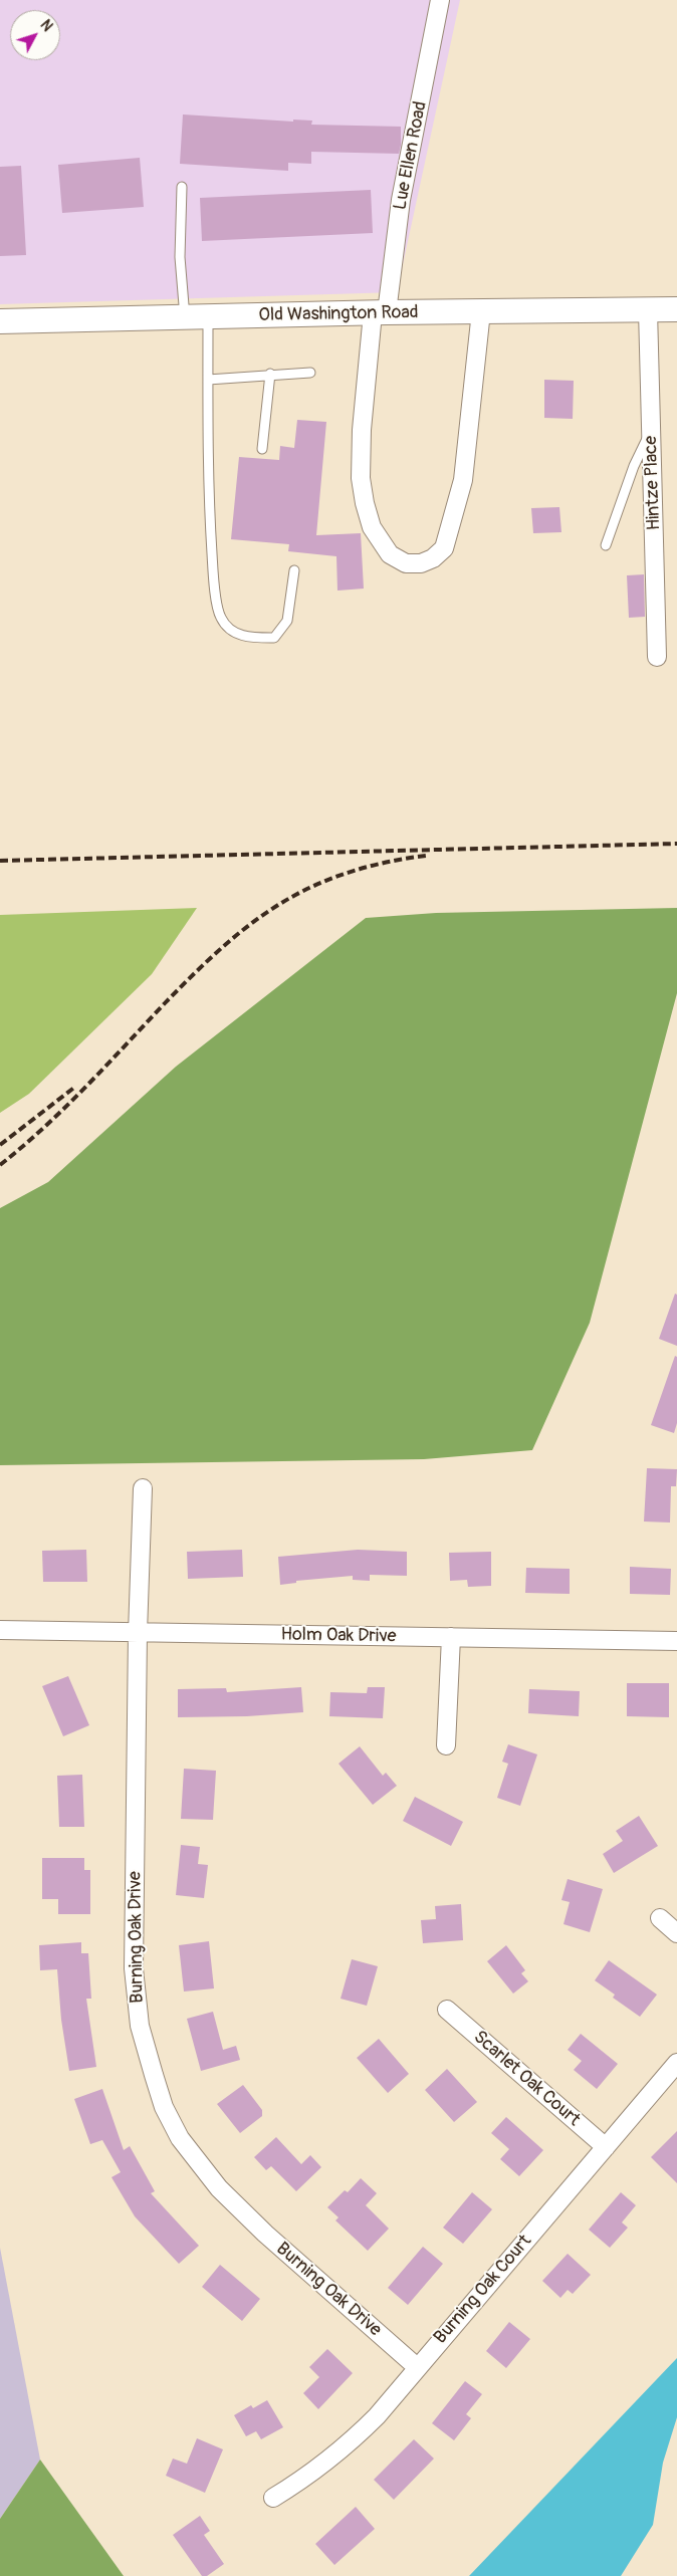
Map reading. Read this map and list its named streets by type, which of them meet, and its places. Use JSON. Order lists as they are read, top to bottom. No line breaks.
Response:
{"streets":{"main road":["Old Washington Road"],"street":["Lue Ellen Road","Hintze Place","Holm Oak Drive","Burning Oak Drive","Scarlet Oak Court","Burning Oak Court"]},"crossings":[["Lue Ellen Road","Old Washington Road"],["Old Washington Road","Hintze Place"],["Holm Oak Drive","Burning Oak Drive"],["Burning Oak Drive","Burning Oak Court"],["Scarlet Oak Court","Burning Oak Court"]],"north":"top right"}
